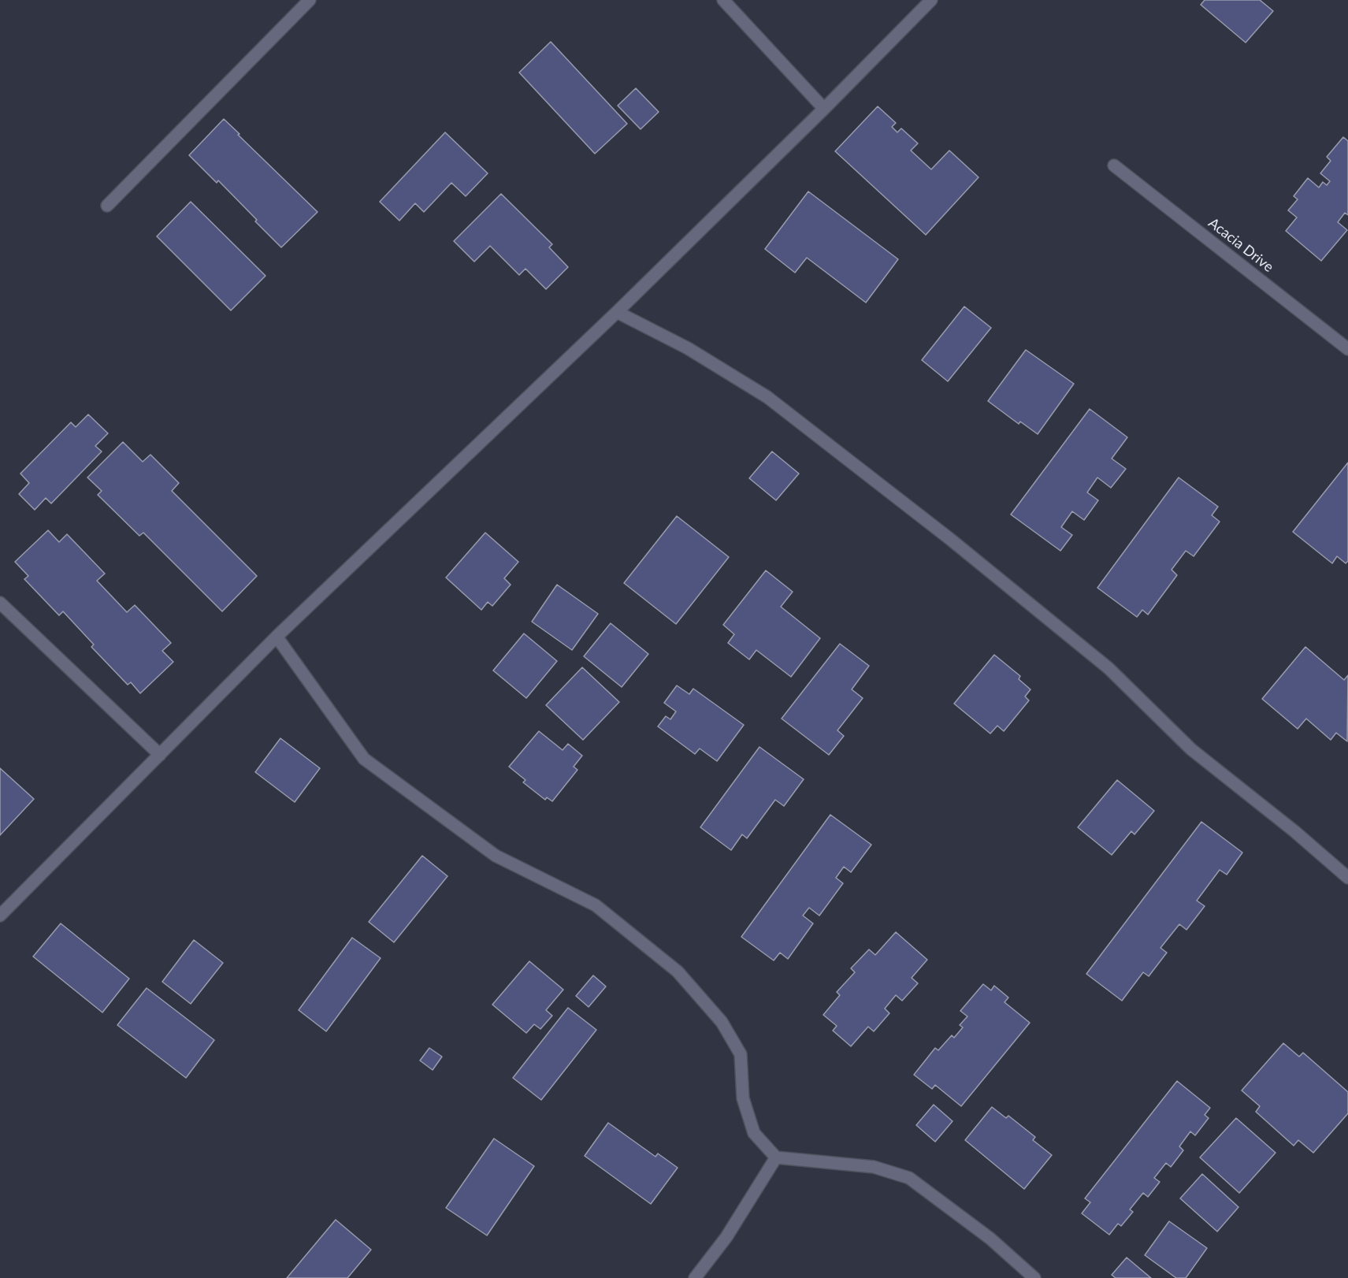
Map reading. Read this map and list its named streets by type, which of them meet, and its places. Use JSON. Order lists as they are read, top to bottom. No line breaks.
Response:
{"streets":{"street":["Acacia Drive"]}}
